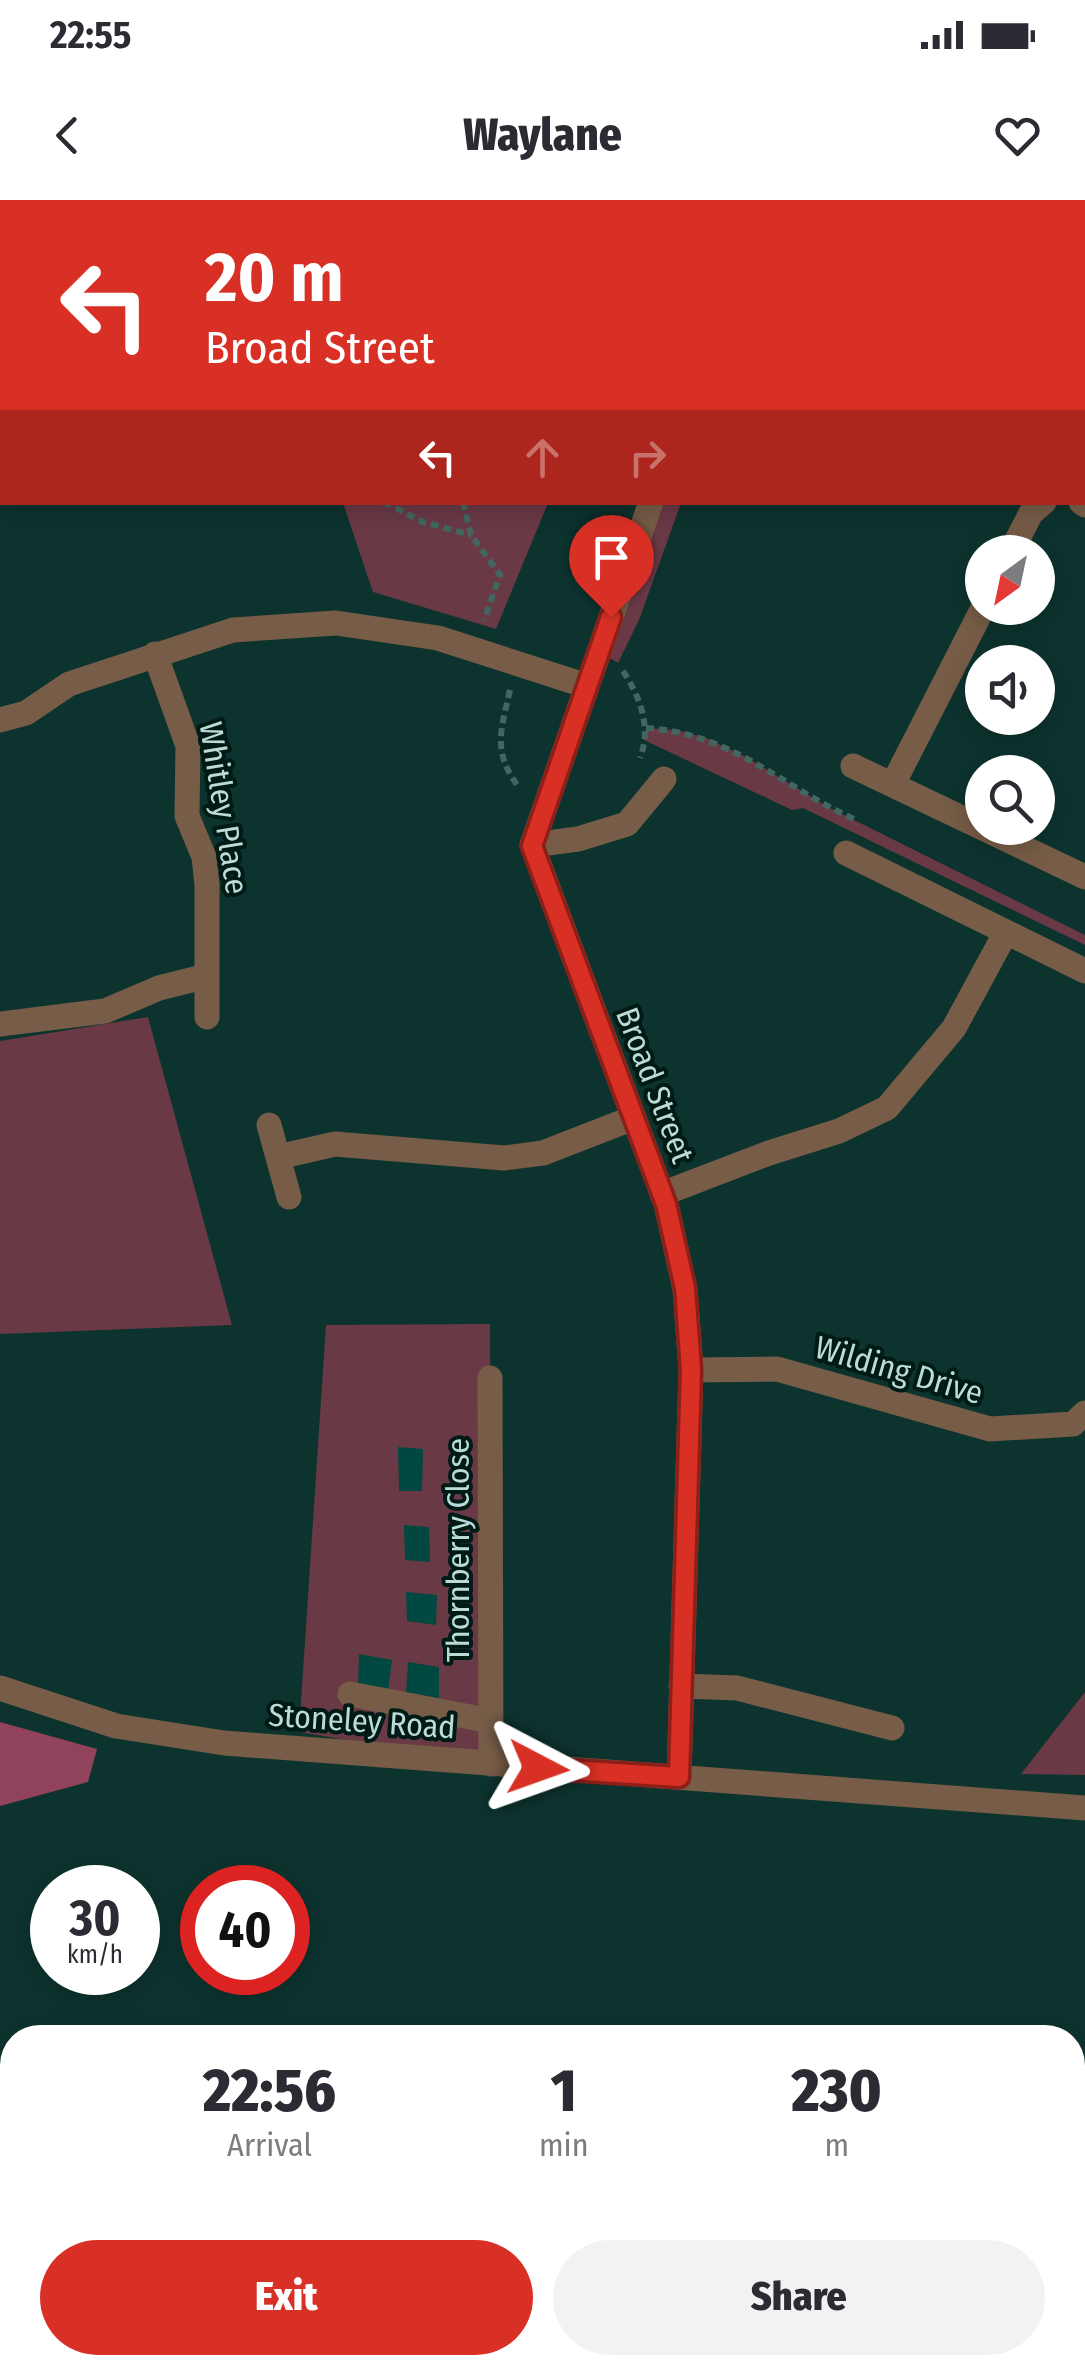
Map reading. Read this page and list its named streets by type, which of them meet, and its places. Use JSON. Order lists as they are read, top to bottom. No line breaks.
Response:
{"streets":{"street":["Whitley Place","Broad Street","Wilding Drive","Thornberry Close","Stoneley Road"]},"crossings":[["Broad Street","Wilding Drive"],["Broad Street","Stoneley Road"],["Thornberry Close","Stoneley Road"]],"north":"bottom left","page":{"status":"22:55","header":"Waylane","turn":["20 m","Broad Street"],"speed":"30 km/h","limit":"40","eta":["22:56","Arrival","1","min","230","m"],"buttons":["Exit","Share"]}}
